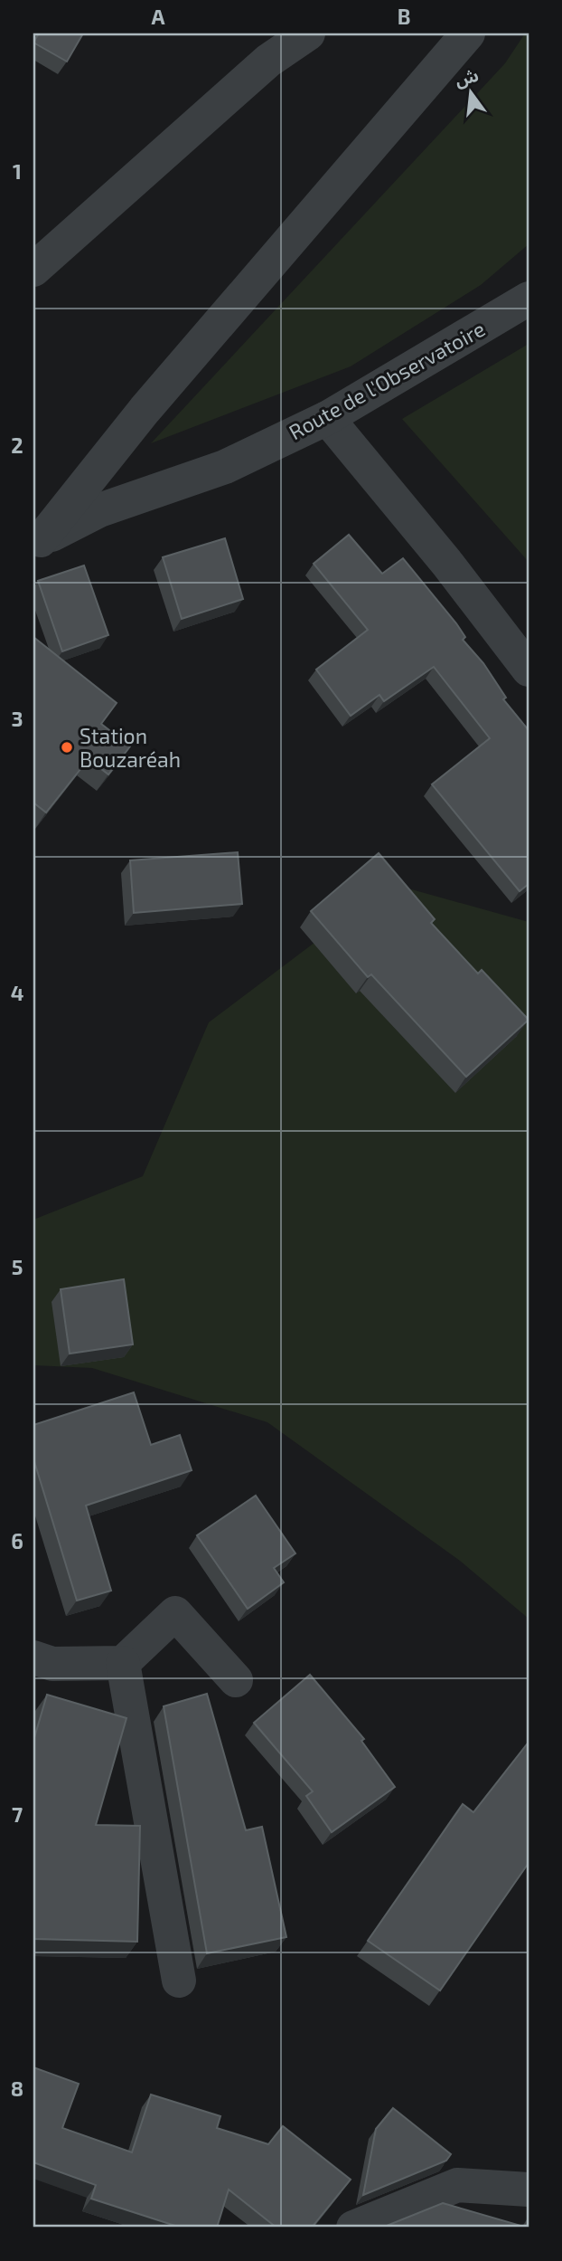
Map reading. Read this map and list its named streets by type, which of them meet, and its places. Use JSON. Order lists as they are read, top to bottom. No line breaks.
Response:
{"streets":{"street":["Route de l'Observatoire"]},"places":["Station Bouzaréah"],"north":"top","grid":{"columns":["A","B"],"rows":["1","2","3","4","5","6","7","8"]}}
